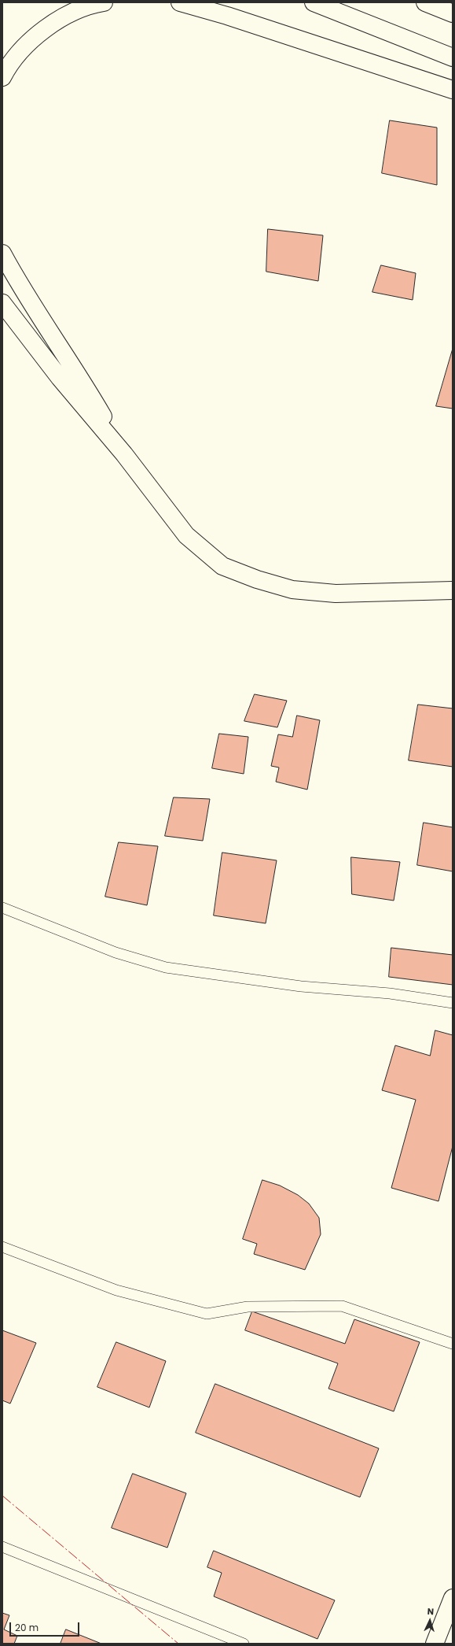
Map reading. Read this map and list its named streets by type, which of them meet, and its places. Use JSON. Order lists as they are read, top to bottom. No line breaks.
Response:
{"scale_bar":"20 m","north":"top"}
